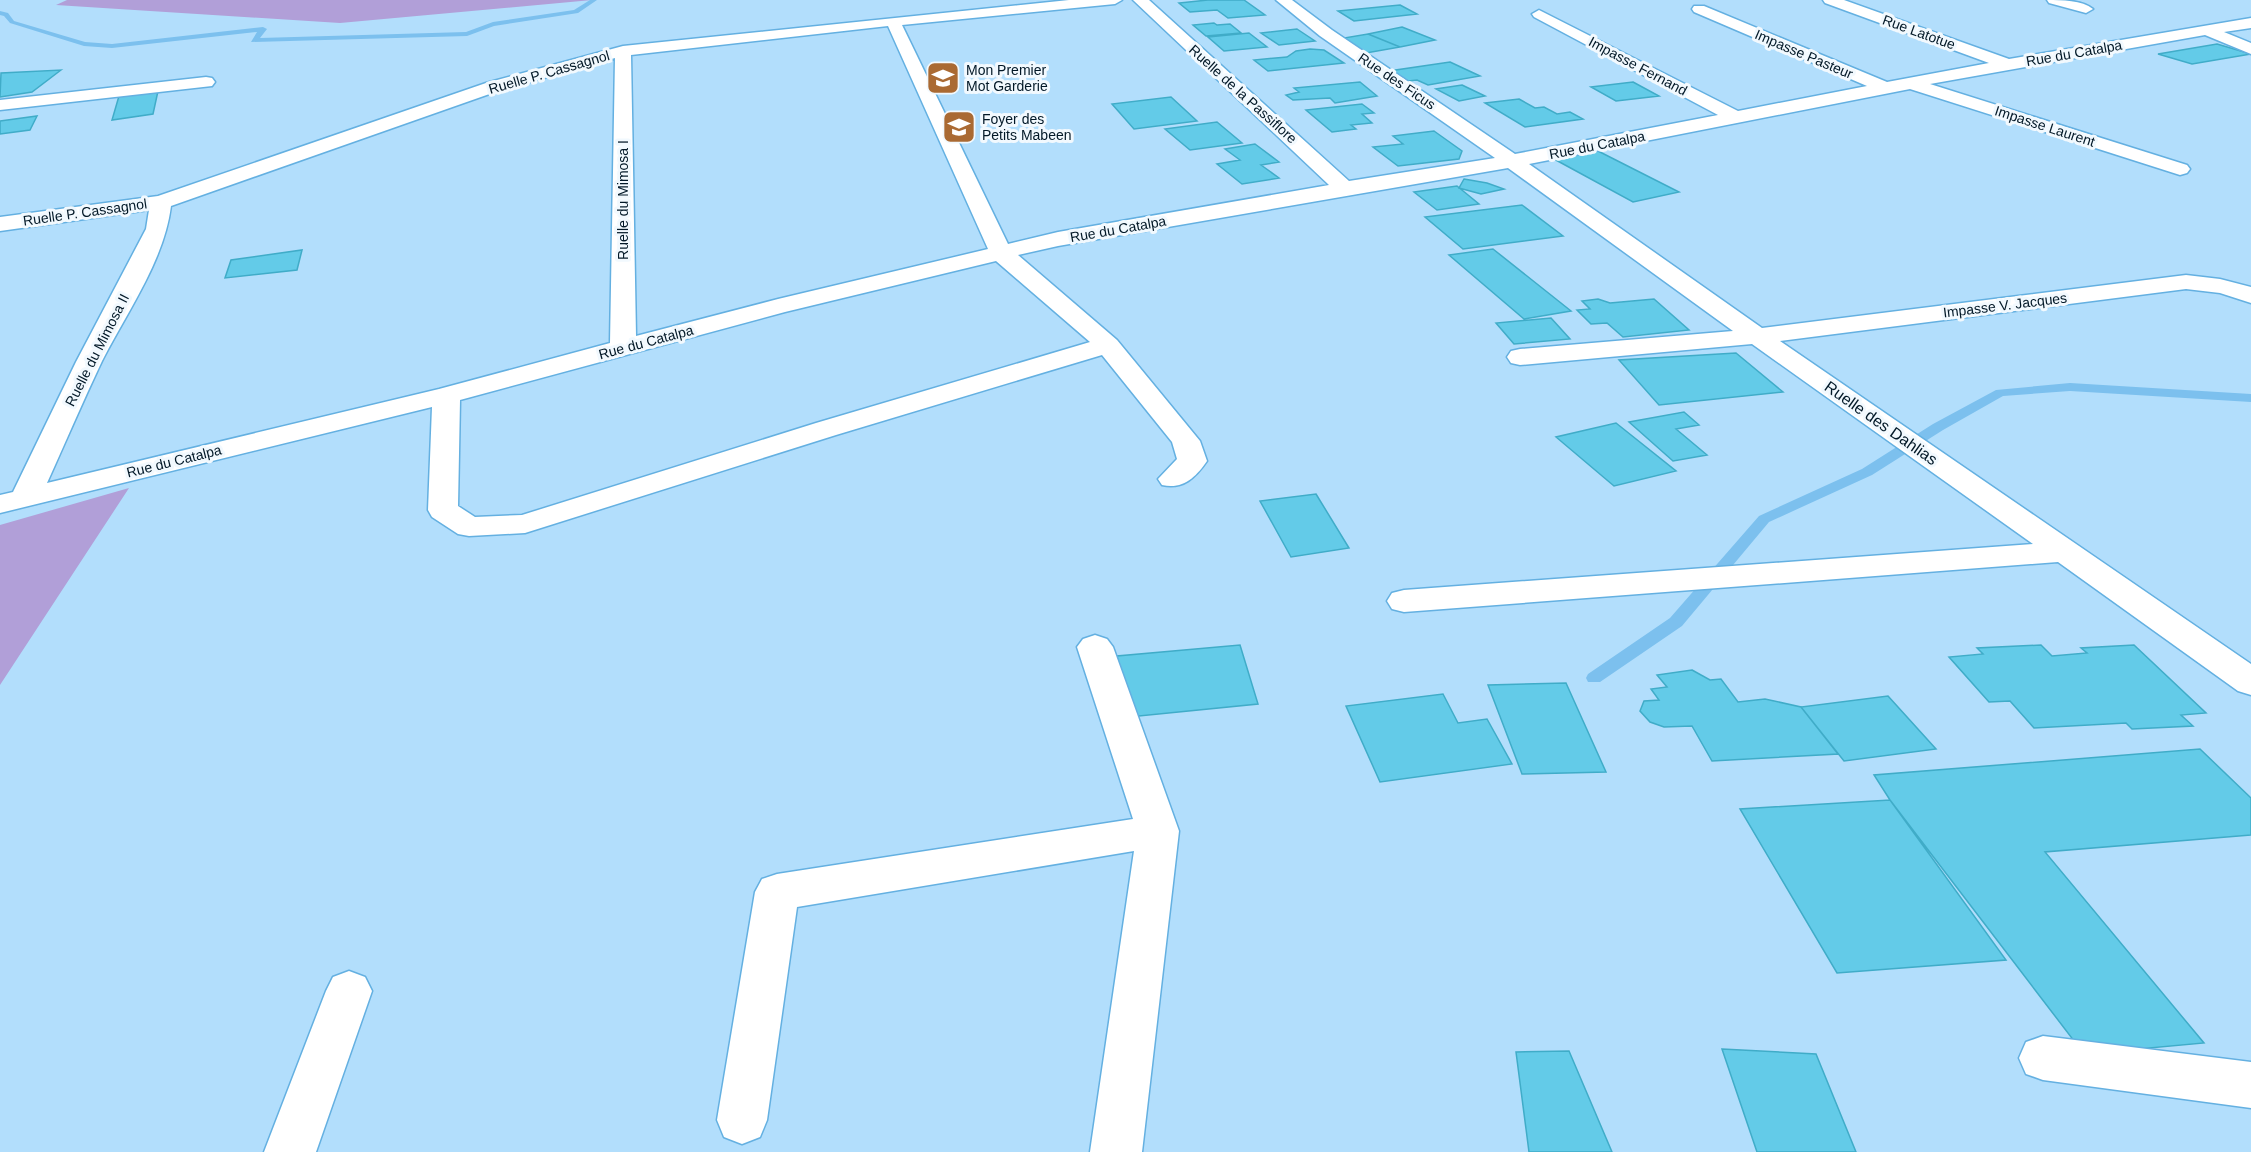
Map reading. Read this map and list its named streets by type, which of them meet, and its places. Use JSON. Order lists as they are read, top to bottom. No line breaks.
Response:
{"streets":{"street":["Rue Latotue","Rue du Catalpa","Impasse Pasteur","Impasse Fernand","Ruelle P. Cassagnol","Rue des Ficus","Ruelle de la Passiflore","Impasse Laurent","Ruelle du Mimosa I","Impasse V. Jacques","Ruelle du Mimosa II","Ruelle des Dahlias"]},"crossings":[["Rue Latotue","Rue du Catalpa"],["Rue du Catalpa","Impasse Pasteur"],["Rue du Catalpa","Impasse Fernand"],["Rue du Catalpa","Rue des Ficus"],["Rue du Catalpa","Ruelle de la Passiflore"],["Rue du Catalpa","Impasse Laurent"],["Rue du Catalpa","Ruelle du Mimosa I"],["Rue du Catalpa","Ruelle du Mimosa II"],["Rue du Catalpa","Ruelle des Dahlias"],["Ruelle P. Cassagnol","Ruelle du Mimosa I"],["Ruelle P. Cassagnol","Ruelle du Mimosa II"],["Rue des Ficus","Ruelle des Dahlias"],["Impasse V. Jacques","Ruelle des Dahlias"]],"places":{"school or university":["Mon Premier Mot Garderie","Foyer des Petits Mabeen"]}}
